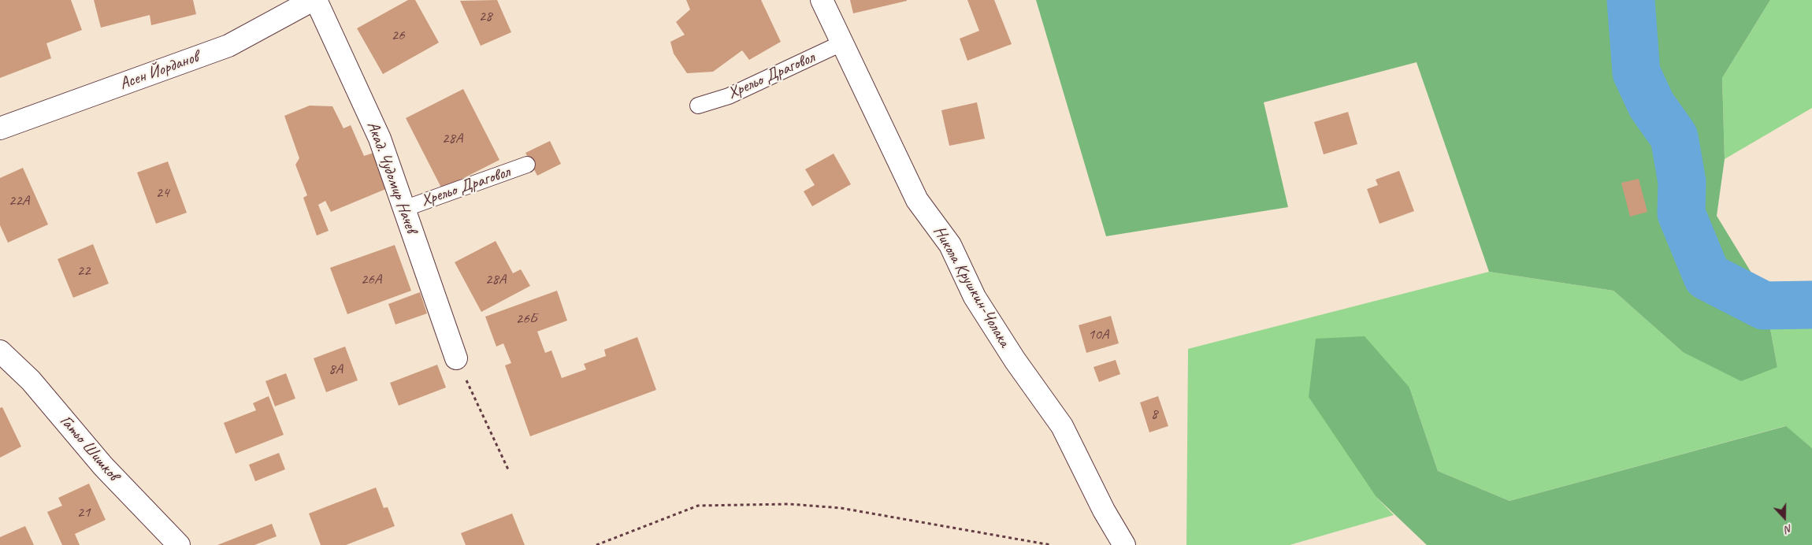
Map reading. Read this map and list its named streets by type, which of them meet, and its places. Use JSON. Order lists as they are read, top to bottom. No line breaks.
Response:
{"streets":{"street":["Асен Йорданов","Акад. Чудомир Начев","Никола Крушкин-Чолака","Гатьо Шишков"],"lane":["Хрельо Драговол"]},"crossings":[["Хрельо Драговол","Акад. Чудомир Начев"],["Хрельо Драговол","Никола Крушкин-Чолака"]],"house_numbers":["28","26","28А","24","22А","22","26А","28А","26Б","10А","8А","8","21"],"north":"bottom"}
